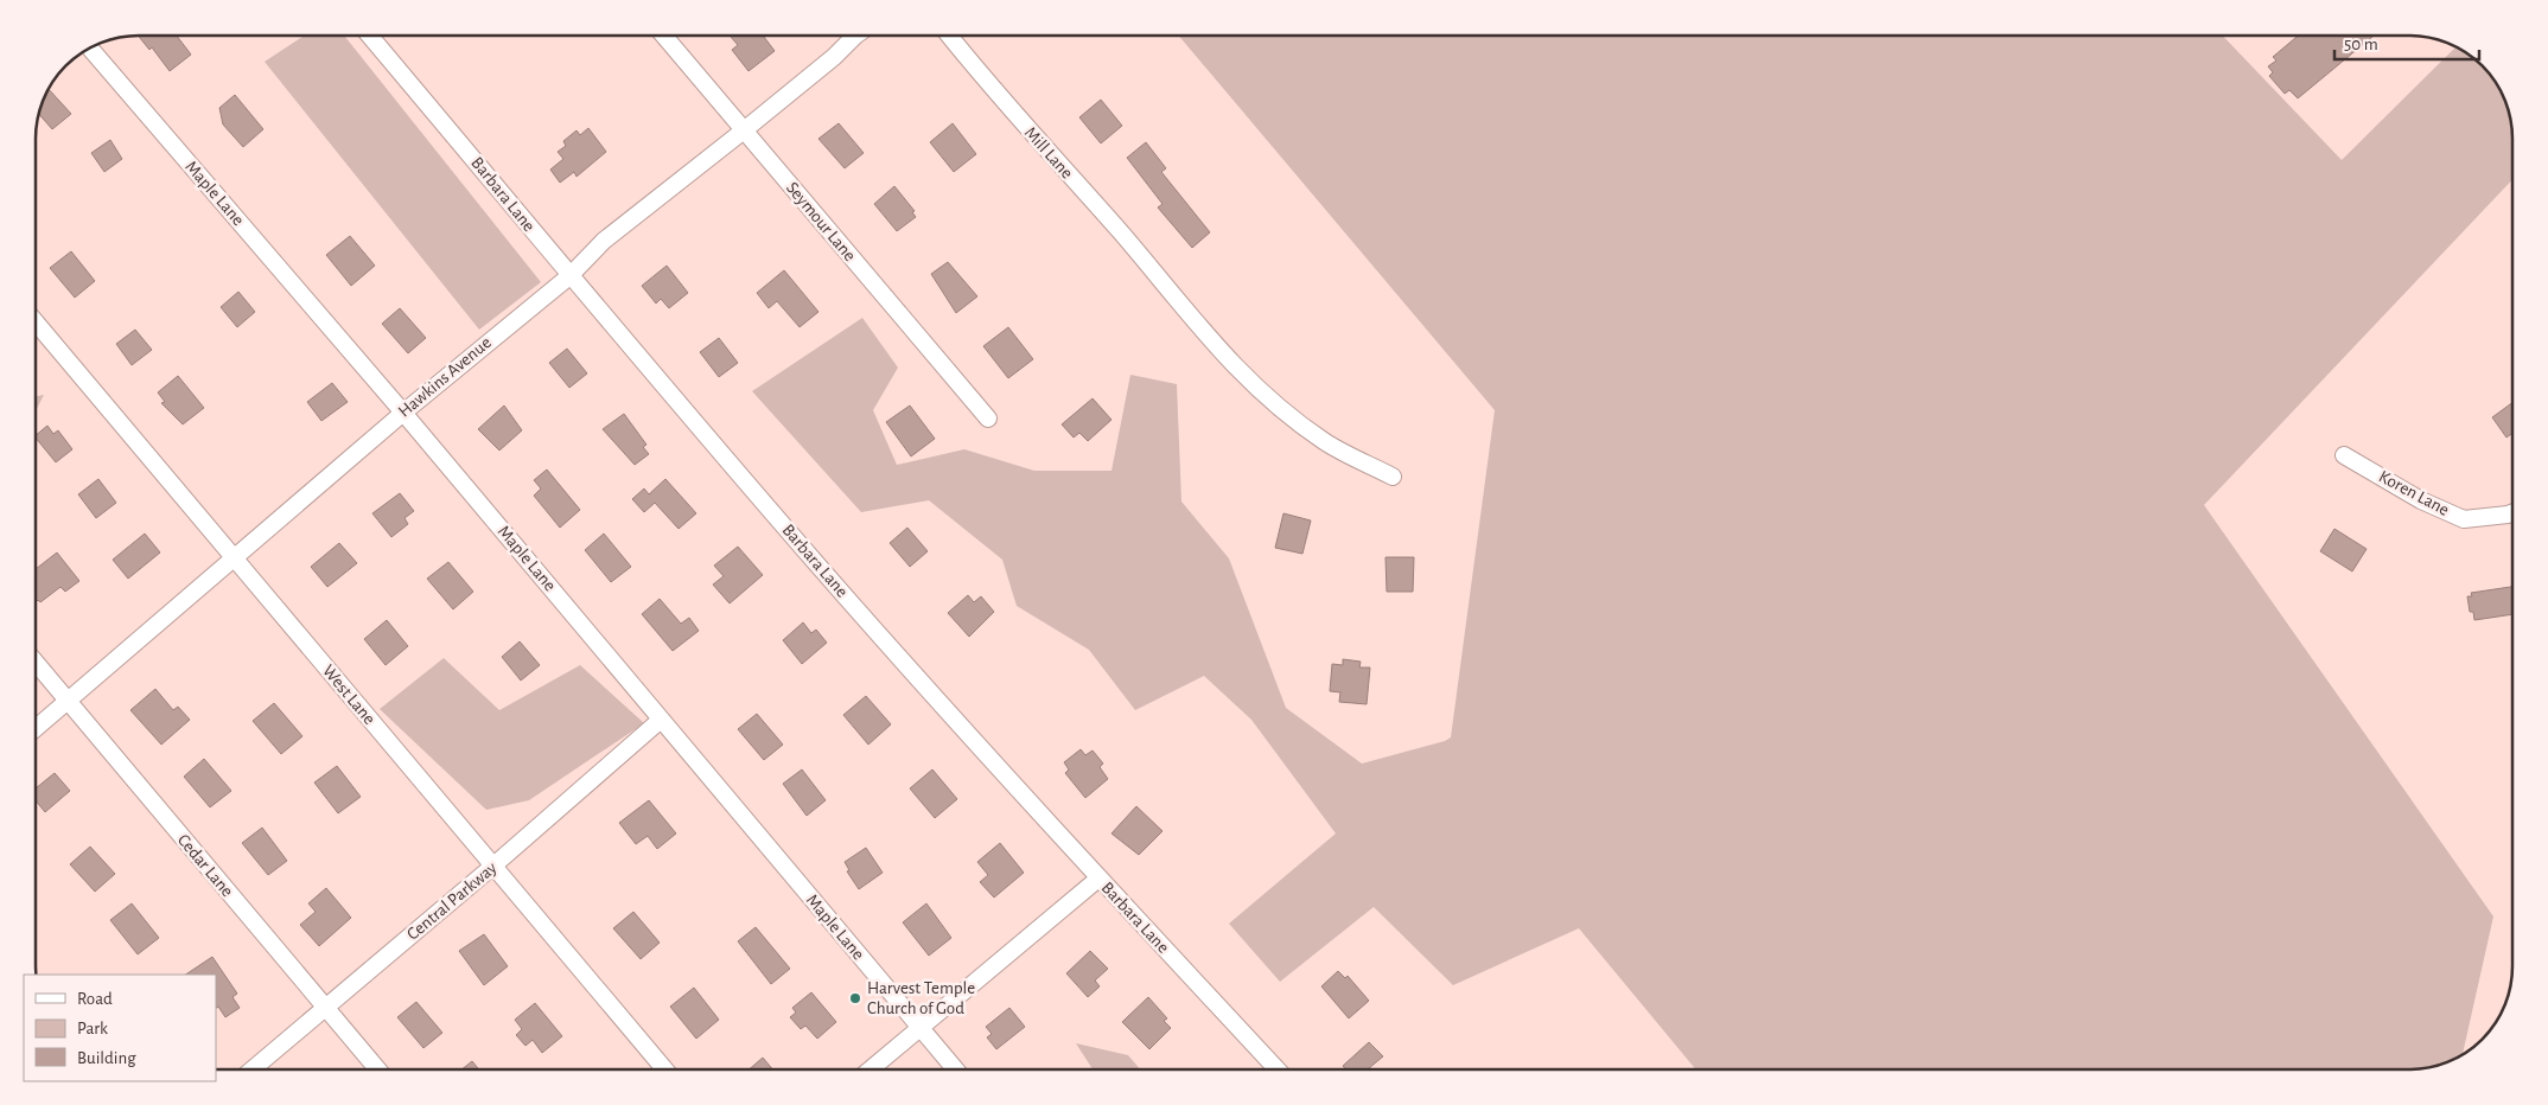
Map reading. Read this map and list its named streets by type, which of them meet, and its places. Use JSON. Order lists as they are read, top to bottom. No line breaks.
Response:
{"streets":{"street":["Mill Lane","Maple Lane","Barbara Lane","Seymour Lane","Hawkins Avenue","Koren Lane","West Lane","Cedar Lane","Central Parkway"]},"crossings":[["Maple Lane","Hawkins Avenue"],["Maple Lane","Central Parkway"],["Barbara Lane","Hawkins Avenue"],["Seymour Lane","Hawkins Avenue"],["Hawkins Avenue","West Lane"],["Hawkins Avenue","Cedar Lane"],["West Lane","Central Parkway"],["Cedar Lane","Central Parkway"]],"places":["Harvest Temple Church of God"],"legend":["Road","Park","Building"],"scale_bar":"50 m"}
